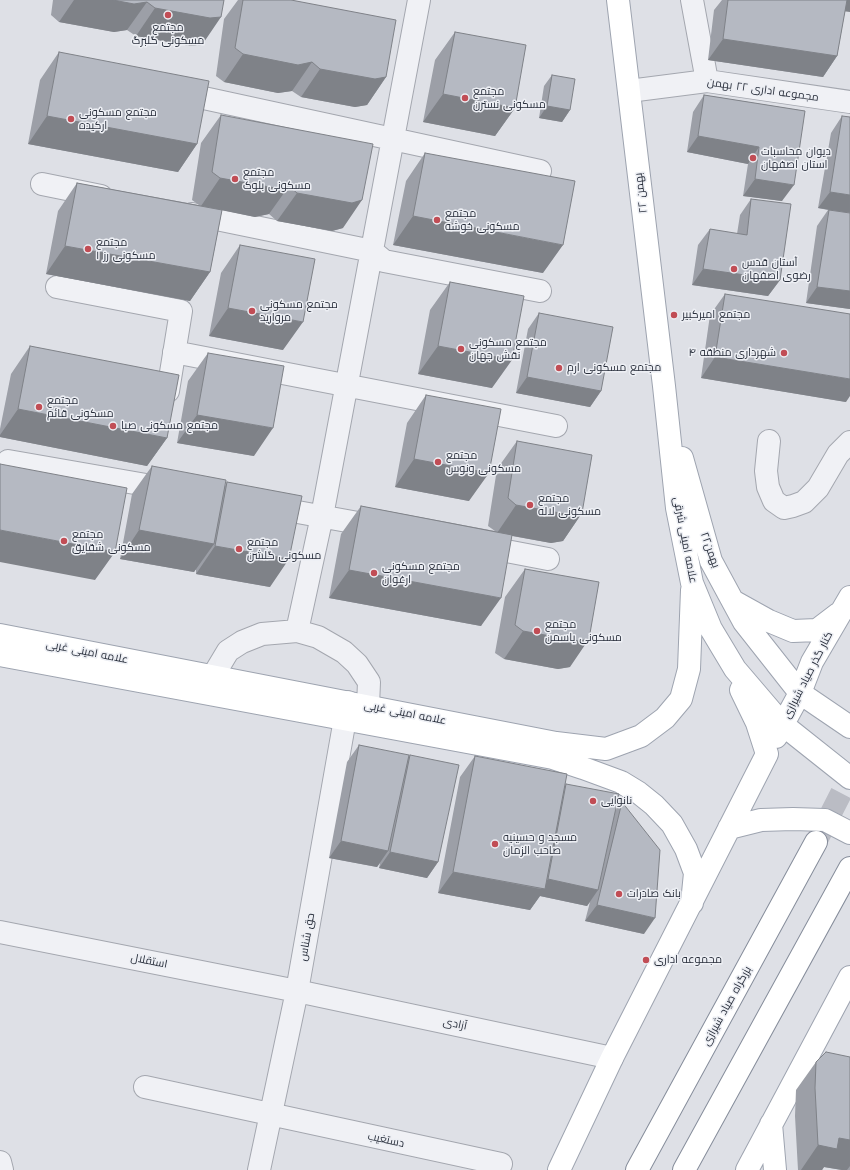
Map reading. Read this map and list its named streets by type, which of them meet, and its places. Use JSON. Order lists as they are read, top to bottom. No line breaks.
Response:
{"streets":{"main road":["۲۲ بهمن","علامه امینی شرقی","۲۲بهمن","علامه امینی غربی","کنار گذر صیاد شیرازی","بزرگراه صیاد شیرازی"],"street":["مجموعه اداری ۲۲ بهمن","حق شناس","استقلال","آزادی","دستغیب"]},"crossings":[["مجموعه اداری ۲۲ بهمن","۲۲ بهمن"],["۲۲ بهمن","علامه امینی شرقی"],["۲۲ بهمن","۲۲بهمن"],["علامه امینی شرقی","۲۲بهمن"],["علامه امینی شرقی","علامه امینی غربی"],["علامه امینی شرقی","کنار گذر صیاد شیرازی"],["۲۲بهمن","کنار گذر صیاد شیرازی"],["علامه امینی غربی","کنار گذر صیاد شیرازی"],["علامه امینی غربی","حق شناس"],["کنار گذر صیاد شیرازی","آزادی"],["حق شناس","استقلال"],["حق شناس","آزادی"],["حق شناس","دستغیب"],["استقلال","آزادی"]],"places":["مجتمع مسکونی گلبرگ","مجتمع مسکونی نسترن","مجتمع مسکونی ارکیده","دیوان محاسبات استان اصفهان","مجتمع مسکونی بلوک","مجتمع مسکونی خوشه","مجتمع مسکونی رز ۱","آستان قدس رضوی اصفهان","مجتمع مسکونی مروارید","مجتمع امیرکبیر","مجتمع مسکونی نقش جهان","شهرداری منطقه ۴","مجتمع مسکونی ارم","مجتمع مسکونی قائم","مجتمع مسکونی صبا","مجتمع مسکونی ونوس","مجتمع مسکونی لاله","مجتمع مسکونی شقایق","مجتمع مسکونی گلشن","مجتمع مسکونی ارغوان","مجتمع مسکونی یاسمن","نانوایی","مسجد و حسینیه صاحب الزمان","بانک صادرات","مجموعه اداری"]}
